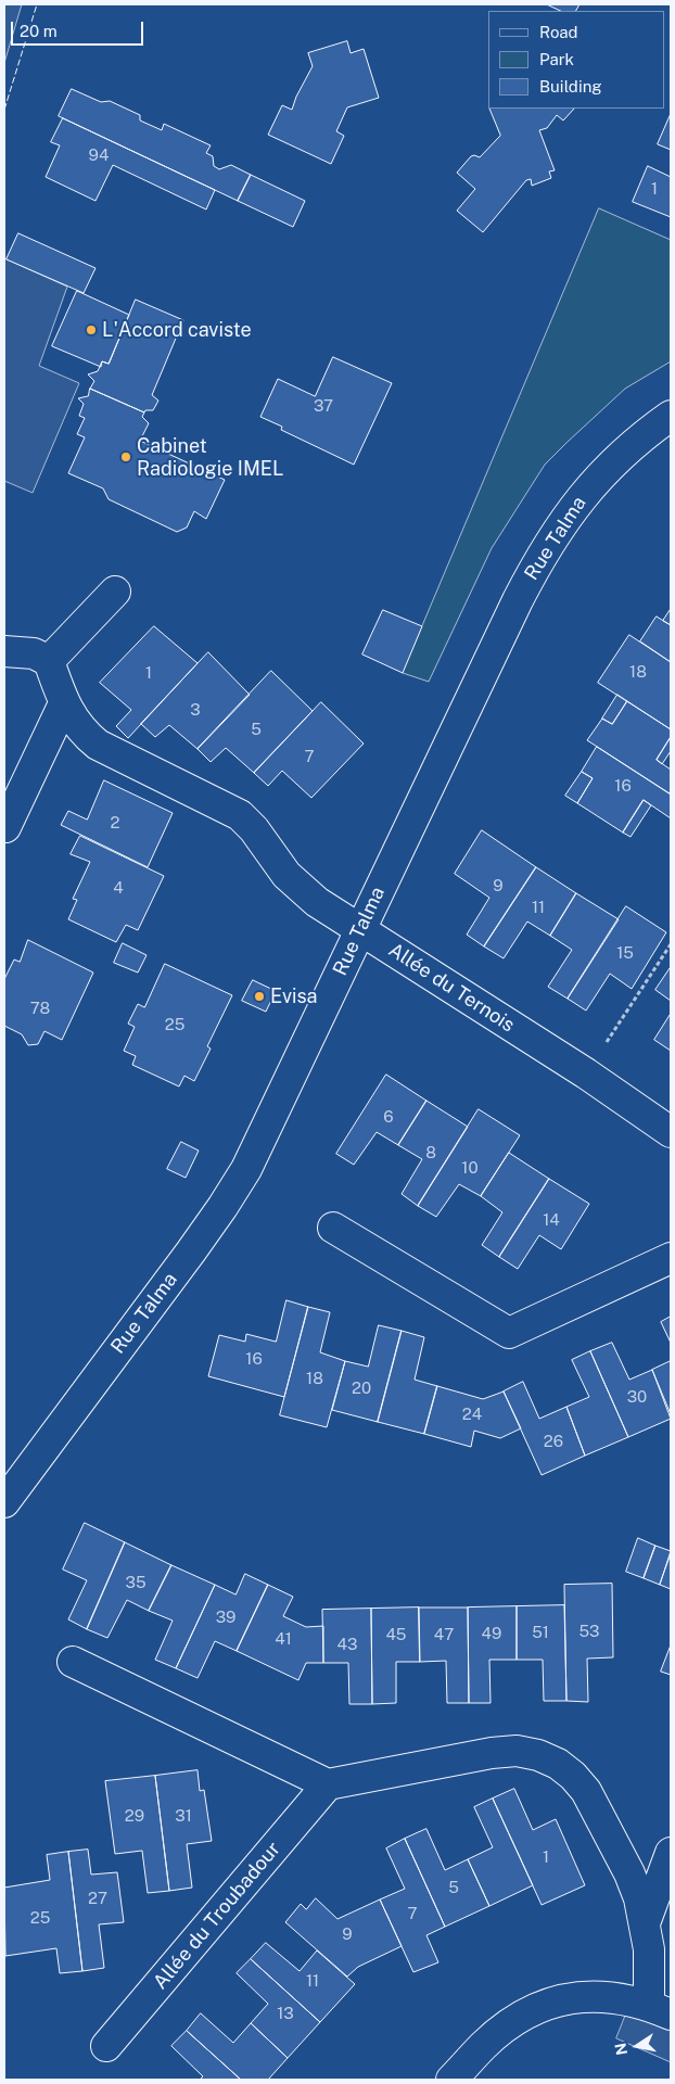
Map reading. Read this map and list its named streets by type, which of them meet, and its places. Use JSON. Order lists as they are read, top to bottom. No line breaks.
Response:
{"streets":{"street":["Rue Talma","Allée du Ternois","Allée du Troubadour"]},"crossings":[["Rue Talma","Allée du Ternois"]],"places":["L'Accord caviste","Cabinet Radiologie IMEL","Evisa"],"house_numbers":["94","1","37","18","1","3","5","7","16","2","9","4","11","15","78","25","6","8","10","14","16","18","20","30","24","26","35","39","53","51","49","45","47","41","43","29","31","1","5","27","7","25","9","11","13"],"legend":["Road","Park","Building"],"scale_bar":"20 m","north":"left"}
